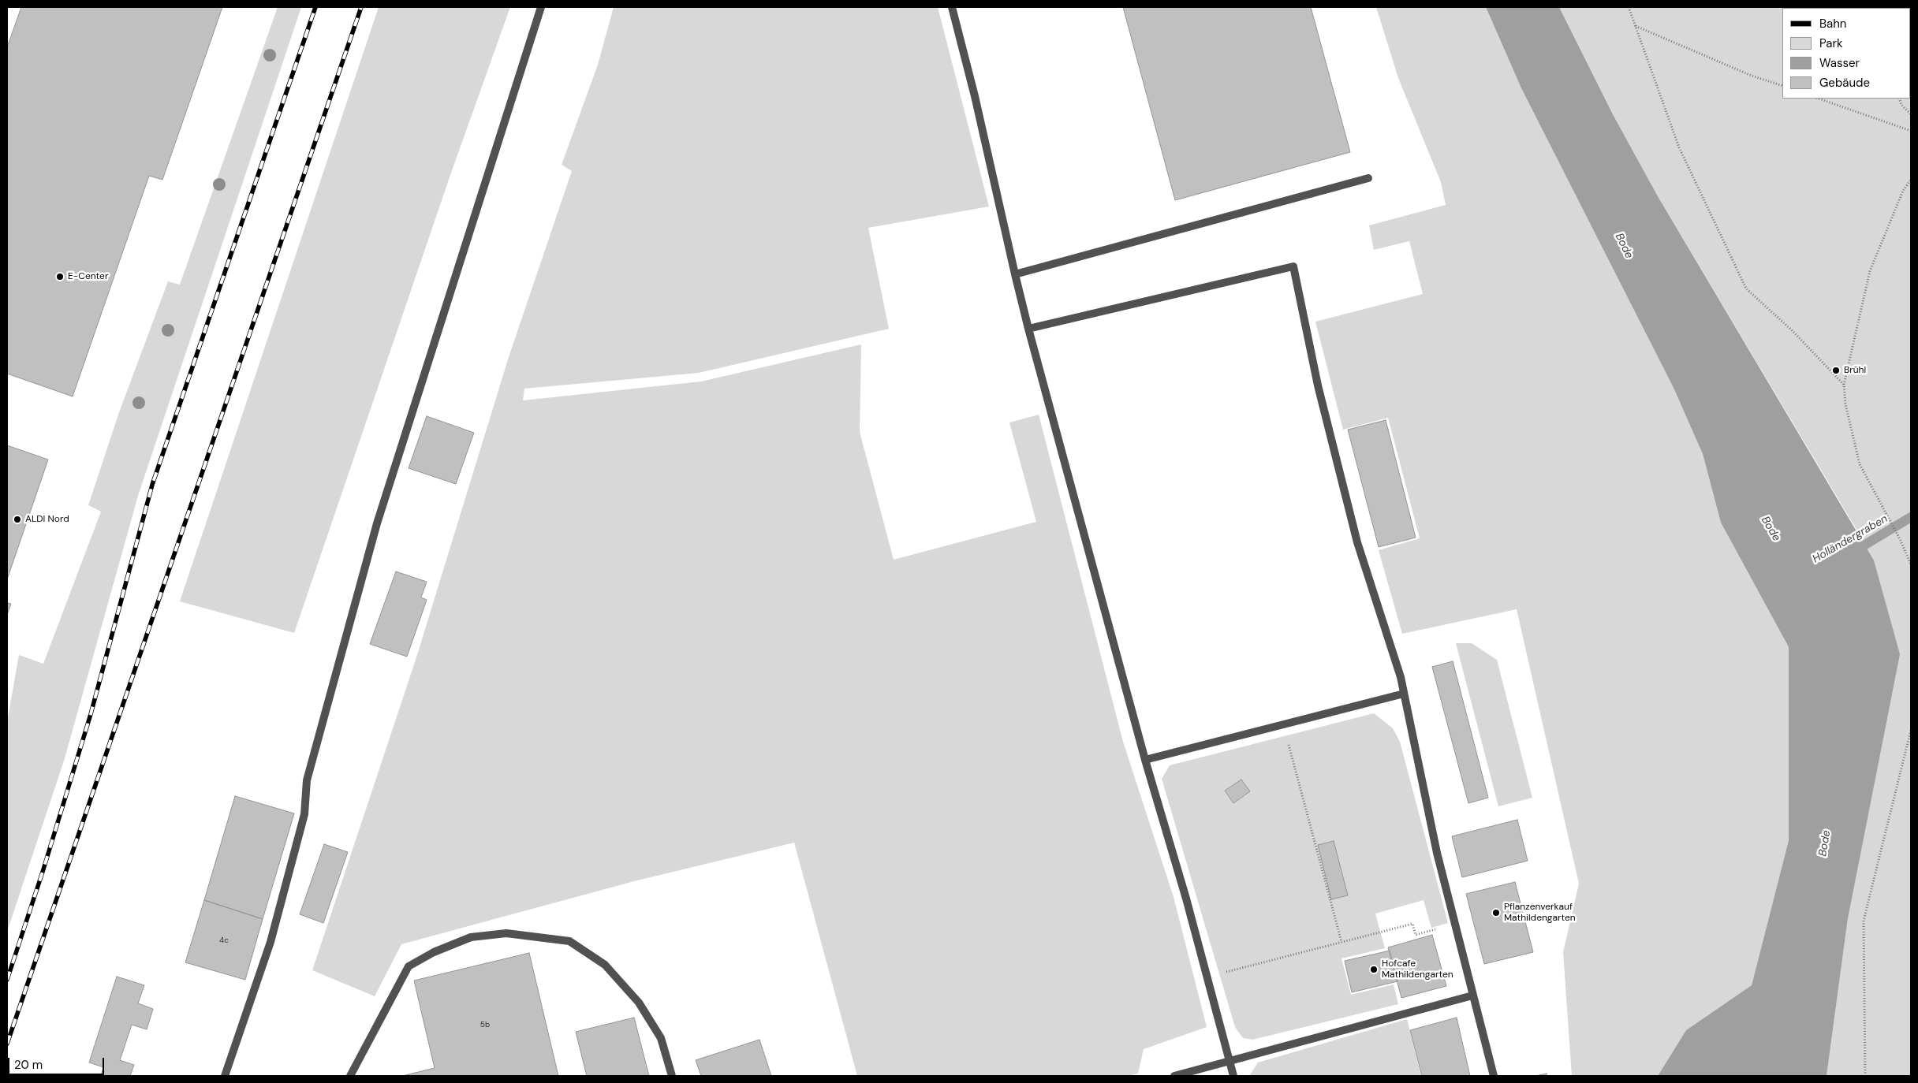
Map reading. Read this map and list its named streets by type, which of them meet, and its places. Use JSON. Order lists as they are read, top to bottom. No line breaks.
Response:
{"water":["Bode","Holländergraben"],"places":["E-Center","Brühl","ALDI Nord","Pflanzenverkauf Mathildengarten","Hofcafe Mathildengarten"],"house_numbers":["4c","5b"],"legend":["Bahn","Park","Wasser","Gebäude"],"scale_bar":"20 m"}
